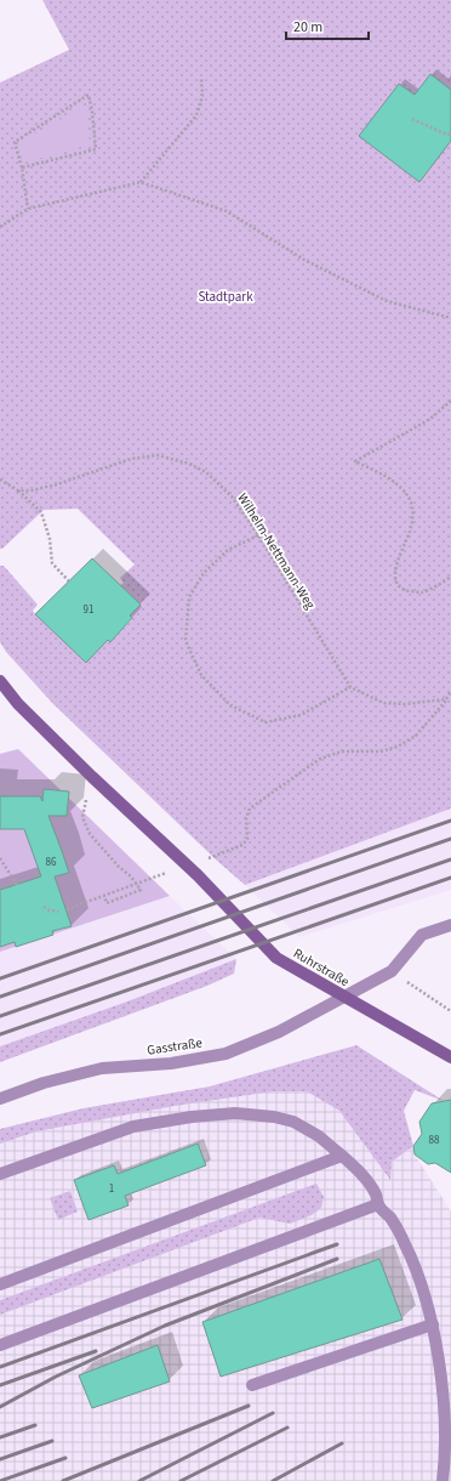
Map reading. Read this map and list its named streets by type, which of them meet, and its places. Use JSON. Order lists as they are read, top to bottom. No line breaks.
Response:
{"streets":{"main road":["Ruhrstraße"],"street":["Gasstraße"],"path":["Wilhelm-Nettmann-Weg"]},"crossings":[["Ruhrstraße","Gasstraße"]],"parks":["Stadtpark"],"house_numbers":["91","86","88","1"],"scale_bar":"20 m"}
